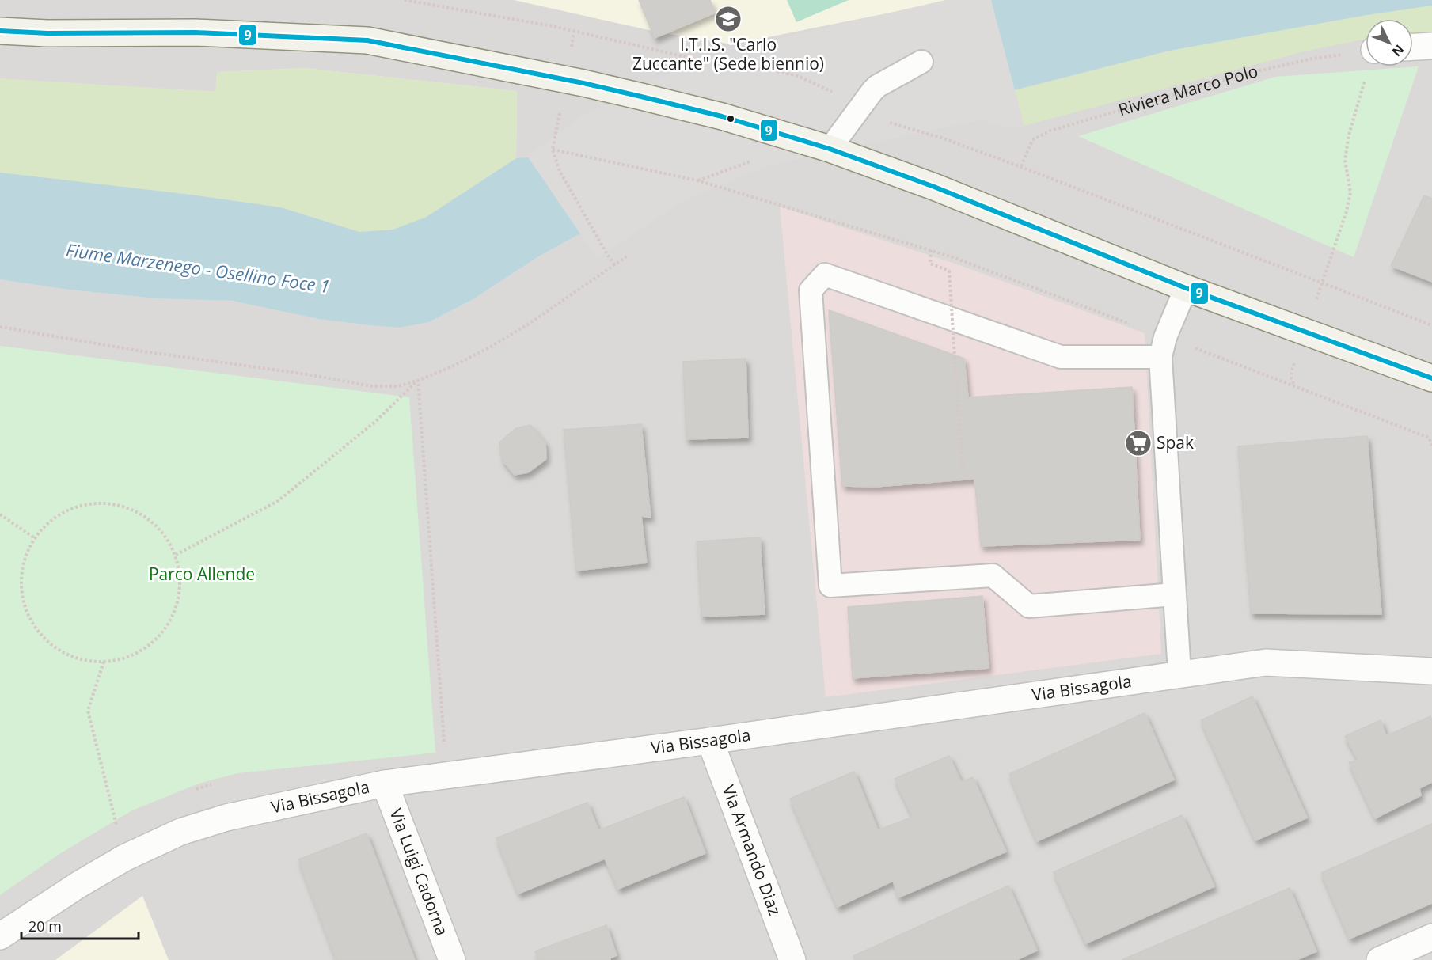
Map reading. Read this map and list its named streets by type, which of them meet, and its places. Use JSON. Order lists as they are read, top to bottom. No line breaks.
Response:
{"streets":{"street":["Via Bissagola","Via Armando Diaz","Via Luigi Cadorna"],"path":["Riviera Marco Polo"]},"crossings":[["Via Bissagola","Via Armando Diaz"],["Via Bissagola","Via Luigi Cadorna"]],"water":["Fiume Marzenego - Osellino Foce 1"],"parks":["Parco Allende"],"places":{"school or university":["I.T.I.S. \"Carlo Zuccante\" (Sede biennio)"],"supermarket":["Spak"]},"lines":["transit line 9"],"scale_bar":"20 m","north":"bottom right"}
